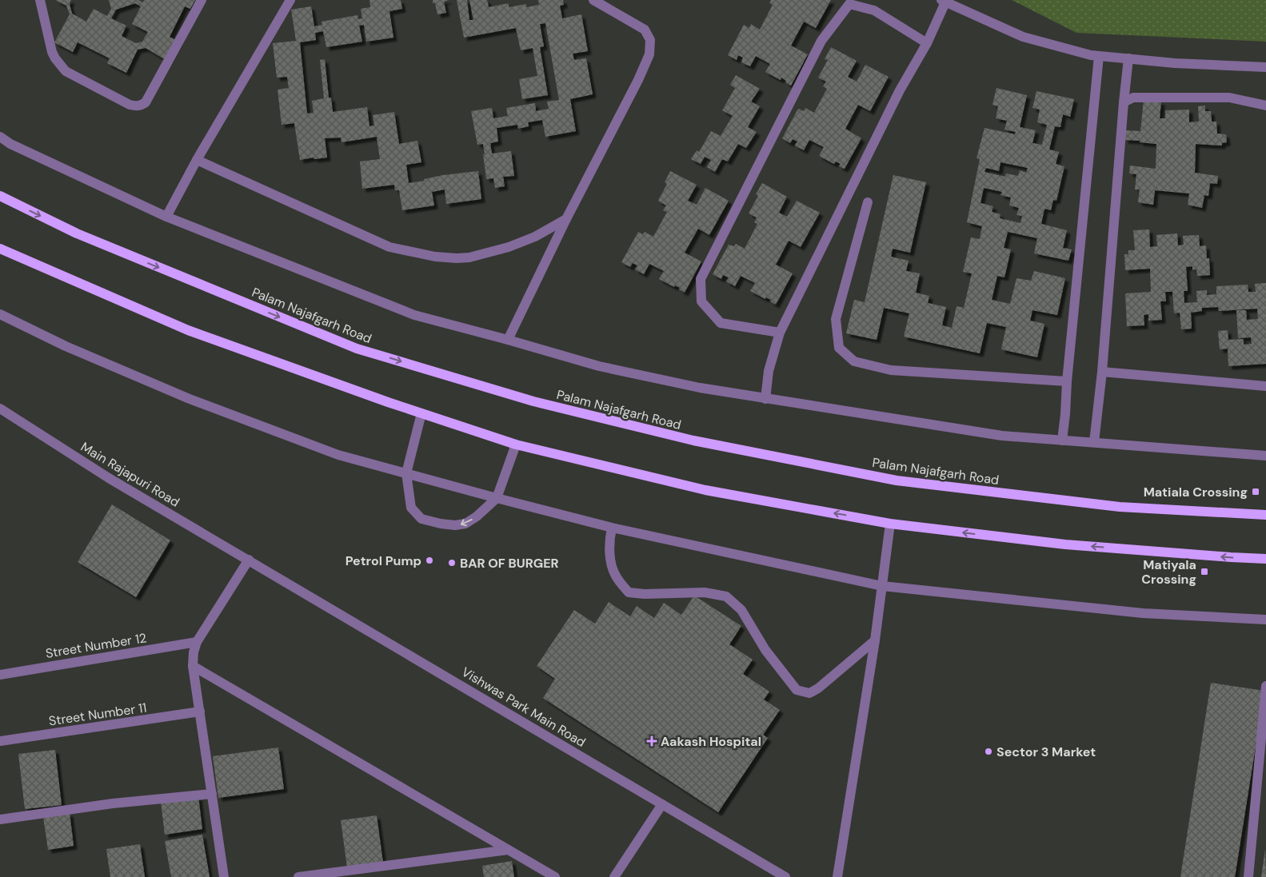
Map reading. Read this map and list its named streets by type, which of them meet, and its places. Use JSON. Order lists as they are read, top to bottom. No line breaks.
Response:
{"streets":{"main road":["Palam Najafgarh Road"],"street":["Main Rajapuri Road","Street Number 12","Vishwas Park Main Road","Street Number 11"]},"crossings":[["Main Rajapuri Road","Vishwas Park Main Road"]],"places":{"transit":["Matiala Crossing","Matiyala Crossing"],"other":["Petrol Pump","BAR OF BURGER","Sector 3 Market"],"health":["Aakash Hospital"]}}
